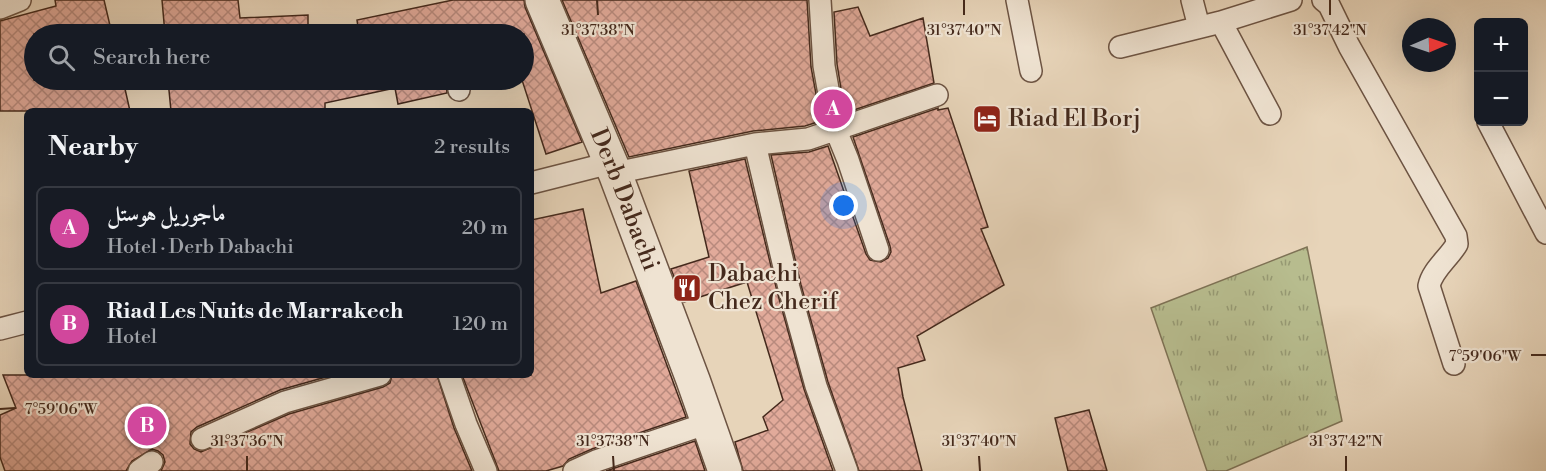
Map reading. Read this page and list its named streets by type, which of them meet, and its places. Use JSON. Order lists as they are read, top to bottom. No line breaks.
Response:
{"streets":{"street":["Derb Dabachi"]},"places":{"hotel":["Riad El Borj"],"restaurant":["Dabachi Chez Cherif"]},"north":"right","page":{"map_buttons":["+","−"],"search":"Search here","pins":["A","B"],"heading":["Nearby","2 results"],"list":[{"mark":"A","name":"ماجوريل هوستل","note":"Hotel · Derb Dabachi","value":"20 m"},{"mark":"B","name":"Riad Les Nuits de Marrakech","note":"Hotel","value":"120 m"}]},"coordinates":["31°37'38\"N","31°37'40\"N","31°37'42\"N","7°59'06\"W","31°37'36\"N"]}
